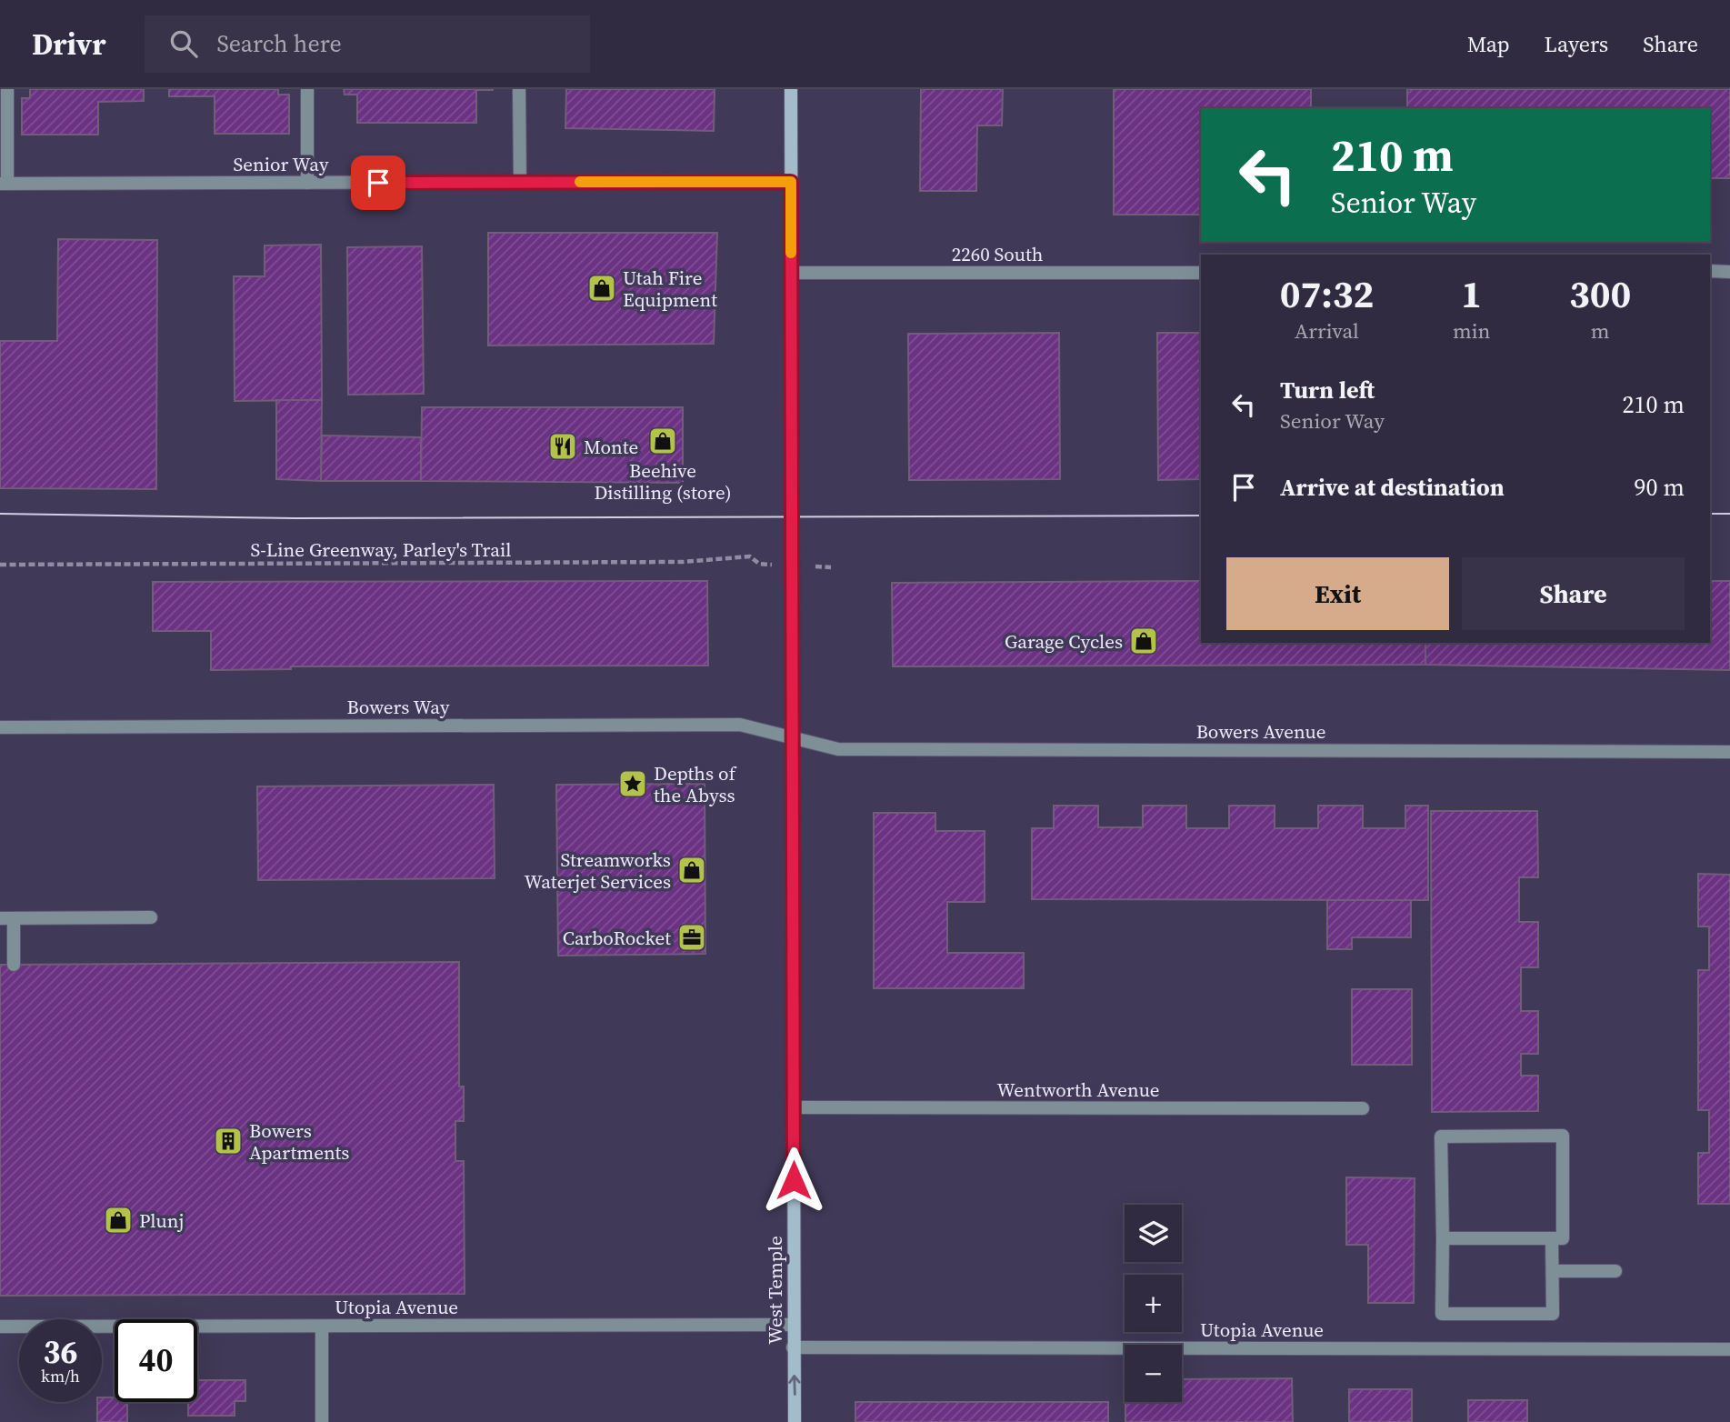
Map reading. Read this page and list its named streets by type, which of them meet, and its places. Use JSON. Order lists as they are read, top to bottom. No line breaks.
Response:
{"streets":{"street":["Senior Way","2260 South","Bowers Way","Bowers Avenue","Wentworth Avenue","West Temple","Utopia Avenue"],"path":["S-Line Greenway, Parley's Trail"]},"crossings":[["Senior Way","West Temple"],["2260 South","West Temple"],["Bowers Way","Bowers Avenue"],["Bowers Way","West Temple"],["Bowers Avenue","West Temple"],["Wentworth Avenue","West Temple"],["West Temple","Utopia Avenue"]],"places":{"shop":["Utah Fire Equipment","Beehive Distilling (store)","Garage Cycles","Streamworks Waterjet Services","Plunj"],"restaurant":["Monte"],"place":["Depths of the Abyss"],"office":["CarboRocket"],"building":["Bowers Apartments"]},"page":{"header":"Drivr","search":"Search here","nav":["Map","Layers","Share"],"turn":["210 m","Senior Way"],"eta":["07:32","Arrival","1","min","300","m"],"list":[{"name":"Turn left","note":"Senior Way","value":"210 m"},{"name":"Arrive at destination","value":"90 m"}],"buttons":["Exit","Share"],"map_buttons":["+","−"],"speed":"36 km/h","limit":"40"}}
